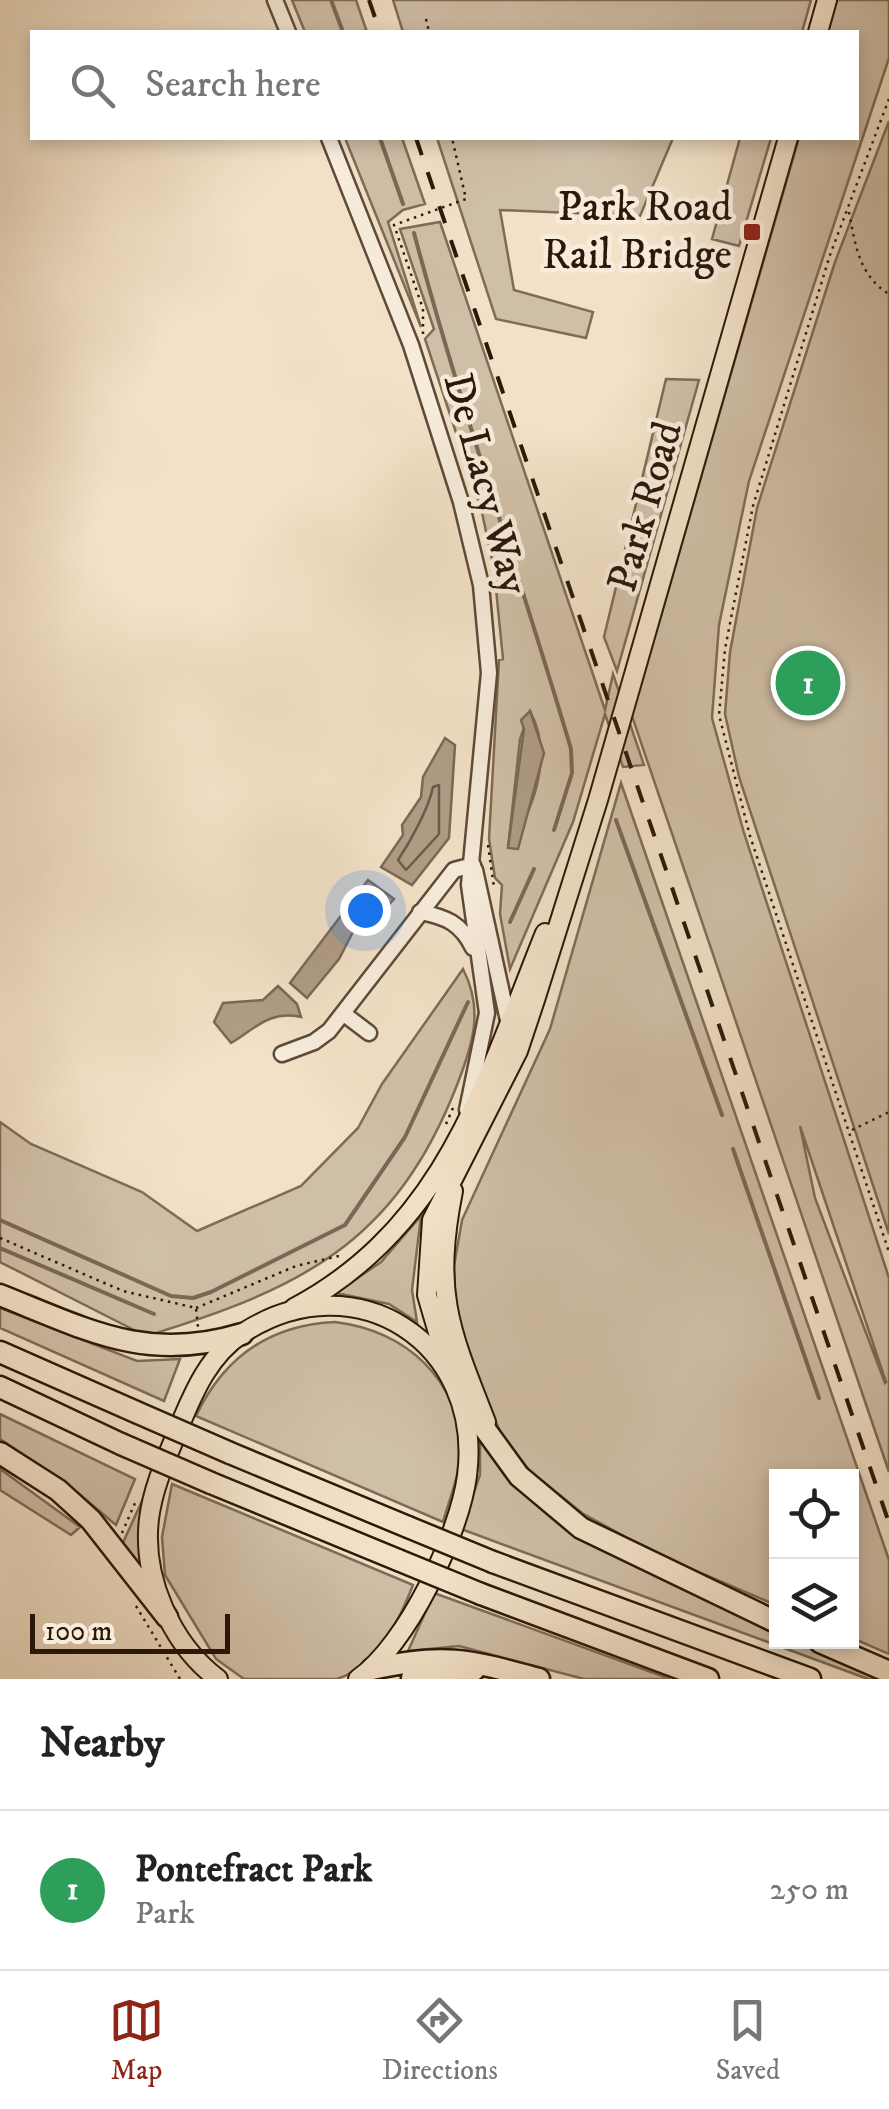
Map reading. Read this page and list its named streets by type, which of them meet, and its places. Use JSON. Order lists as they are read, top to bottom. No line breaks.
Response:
{"streets":{"main road":["Park Road"],"street":["De Lacy Way"]},"crossings":[["De Lacy Way","Park Road"]],"places":{"transit":["Park Road Rail Bridge"]},"scale_bar":"100 m","page":{"search":"Search here","pins":"1","scale":"100 m","heading":"Nearby","list":[{"mark":"1","name":"Pontefract Park","note":"Park","value":"250 m"}],"nav":["Map","Directions","Saved"]}}
